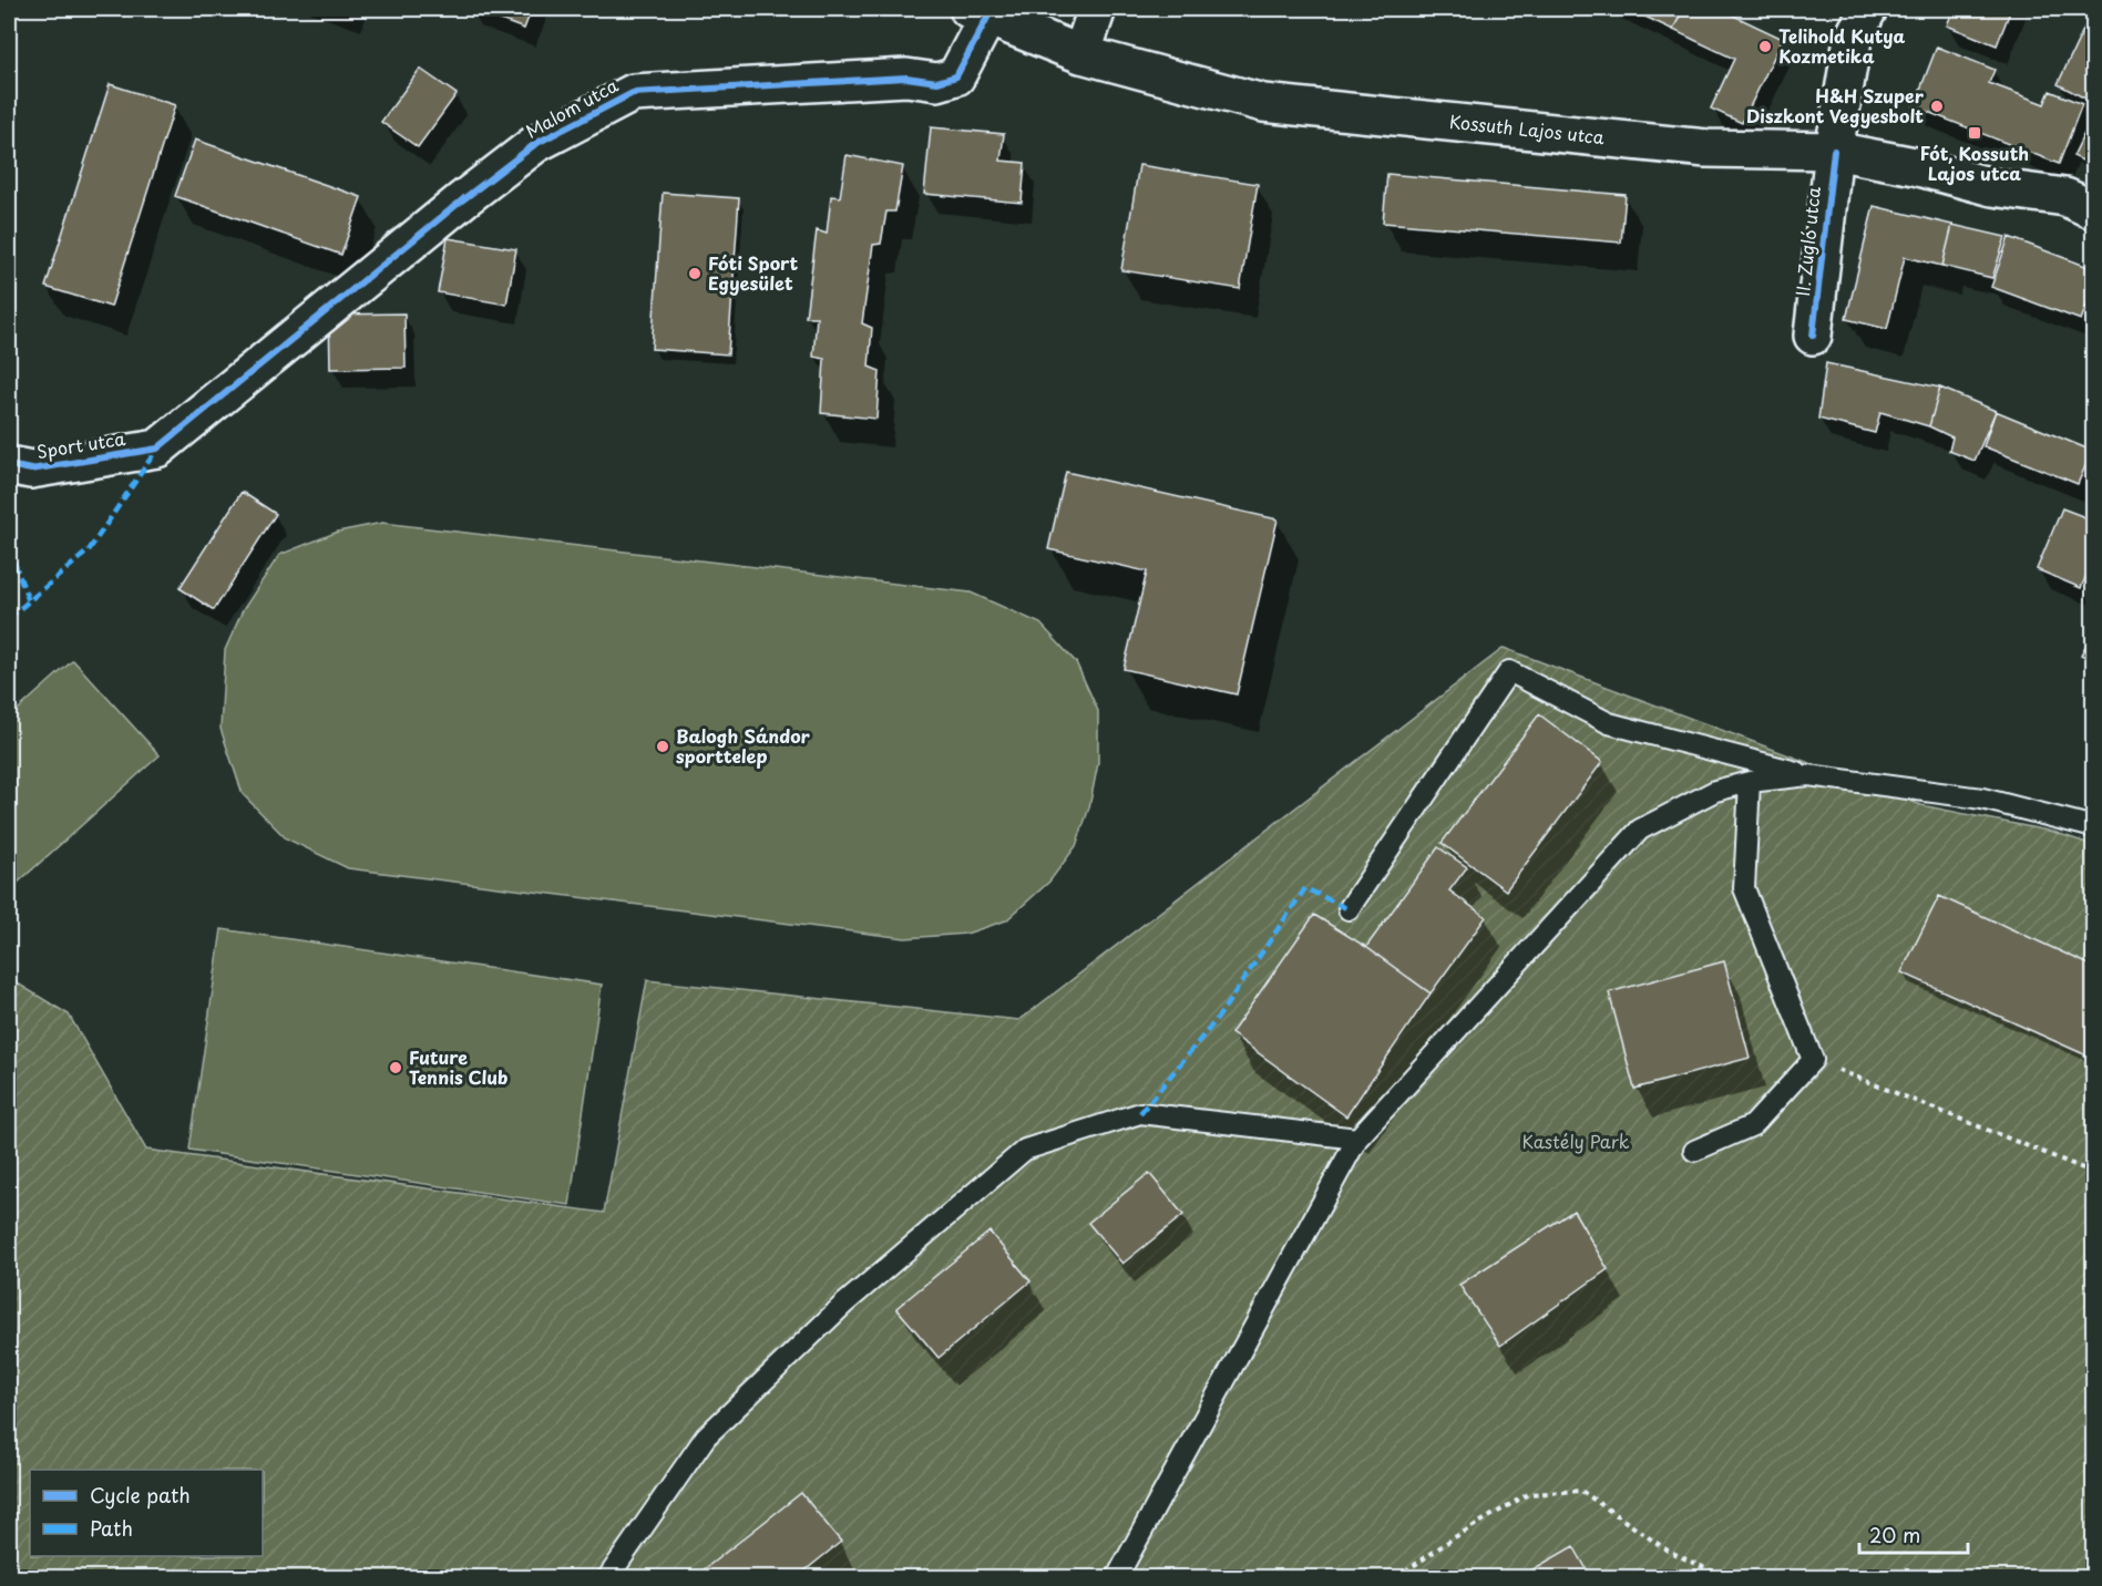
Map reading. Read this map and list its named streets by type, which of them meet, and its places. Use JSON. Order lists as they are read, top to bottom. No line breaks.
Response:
{"streets":{"street":["Malom utca","Kossuth Lajos utca","II. Zugló utca","Sport utca"]},"crossings":[["Malom utca","Kossuth Lajos utca"],["Malom utca","Sport utca"],["Kossuth Lajos utca","II. Zugló utca"]],"parks":["Kastély Park"],"places":{"other":["Telihold Kutya Kozmetika","H&H Szuper Diszkont Vegyesbolt","Fóti Sport Egyesület","Balogh Sándor sporttelep","Future Tennis Club"],"transit":["Fót, Kossuth Lajos utca"]},"legend":["Cycle path","Path"],"scale_bar":"20 m"}
